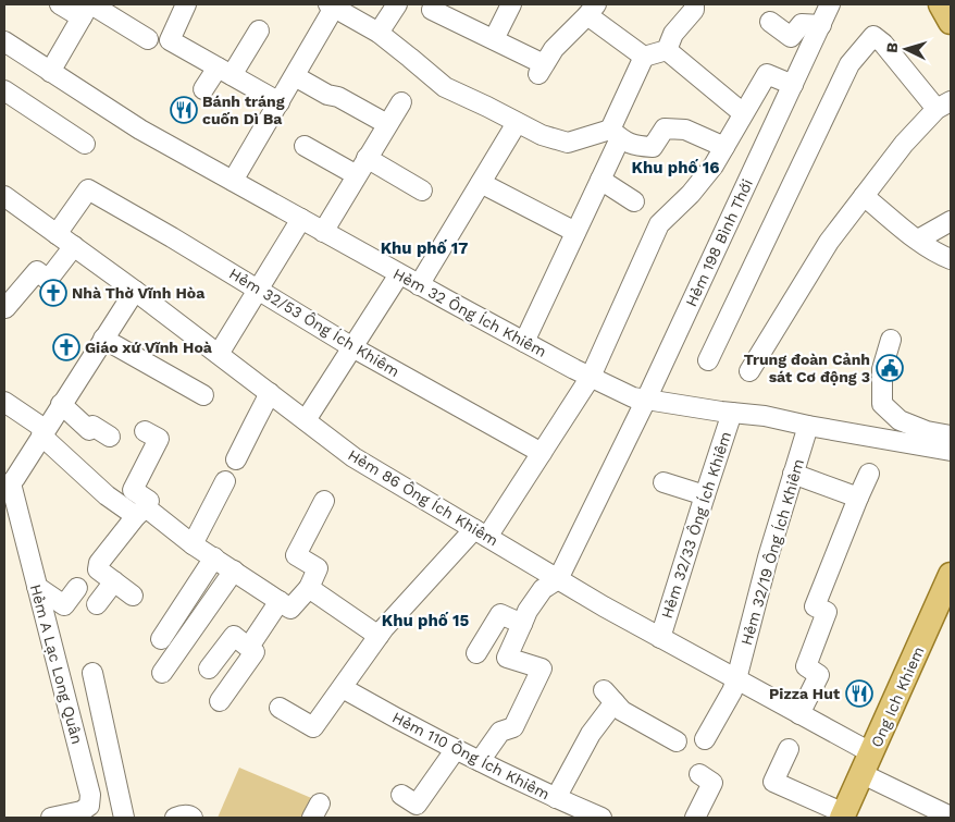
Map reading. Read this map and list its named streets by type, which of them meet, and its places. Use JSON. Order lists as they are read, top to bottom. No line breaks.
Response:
{"streets":{"main road":["Ong Ich Khiem"],"street":["Hẻm 198 Bình Thới","Hẻm 32 Ông Ích Khiêm","Hẻm 32/53 Ông Ích Khiêm","Hẻm 86 Ông Ích Khiêm","Hẻm 32/33 Ông Ích Khiêm","Hẻm 32/19 Ông Ích Khiêm","Hẻm A Lạc Long Quân","Hẻm 110 Ông Ích Khiêm"]},"crossings":[["Hẻm 198 Bình Thới","Hẻm 32 Ông Ích Khiêm"],["Hẻm 198 Bình Thới","Hẻm 86 Ông Ích Khiêm"],["Hẻm 32 Ông Ích Khiêm","Hẻm 32/33 Ông Ích Khiêm"],["Hẻm 32 Ông Ích Khiêm","Hẻm 32/19 Ông Ích Khiêm"],["Hẻm 32/53 Ông Ích Khiêm","Hẻm 86 Ông Ích Khiêm"],["Hẻm 86 Ông Ích Khiêm","Hẻm 32/33 Ông Ích Khiêm"],["Hẻm 86 Ông Ích Khiêm","Hẻm 32/19 Ông Ích Khiêm"],["Hẻm 86 Ông Ích Khiêm","Ong Ich Khiem"]],"districts":["Khu phố 16","Khu phố 17","Khu phố 15"],"places":{"restaurant":["Bánh tráng cuốn Dì Ba","Pizza Hut"],"church":["Nhà Thờ Vĩnh Hòa","Giáo xứ Vĩnh Hoà"],"public building":["Trung đoàn Cảnh sát Cơ động 3"]},"north":"left"}
